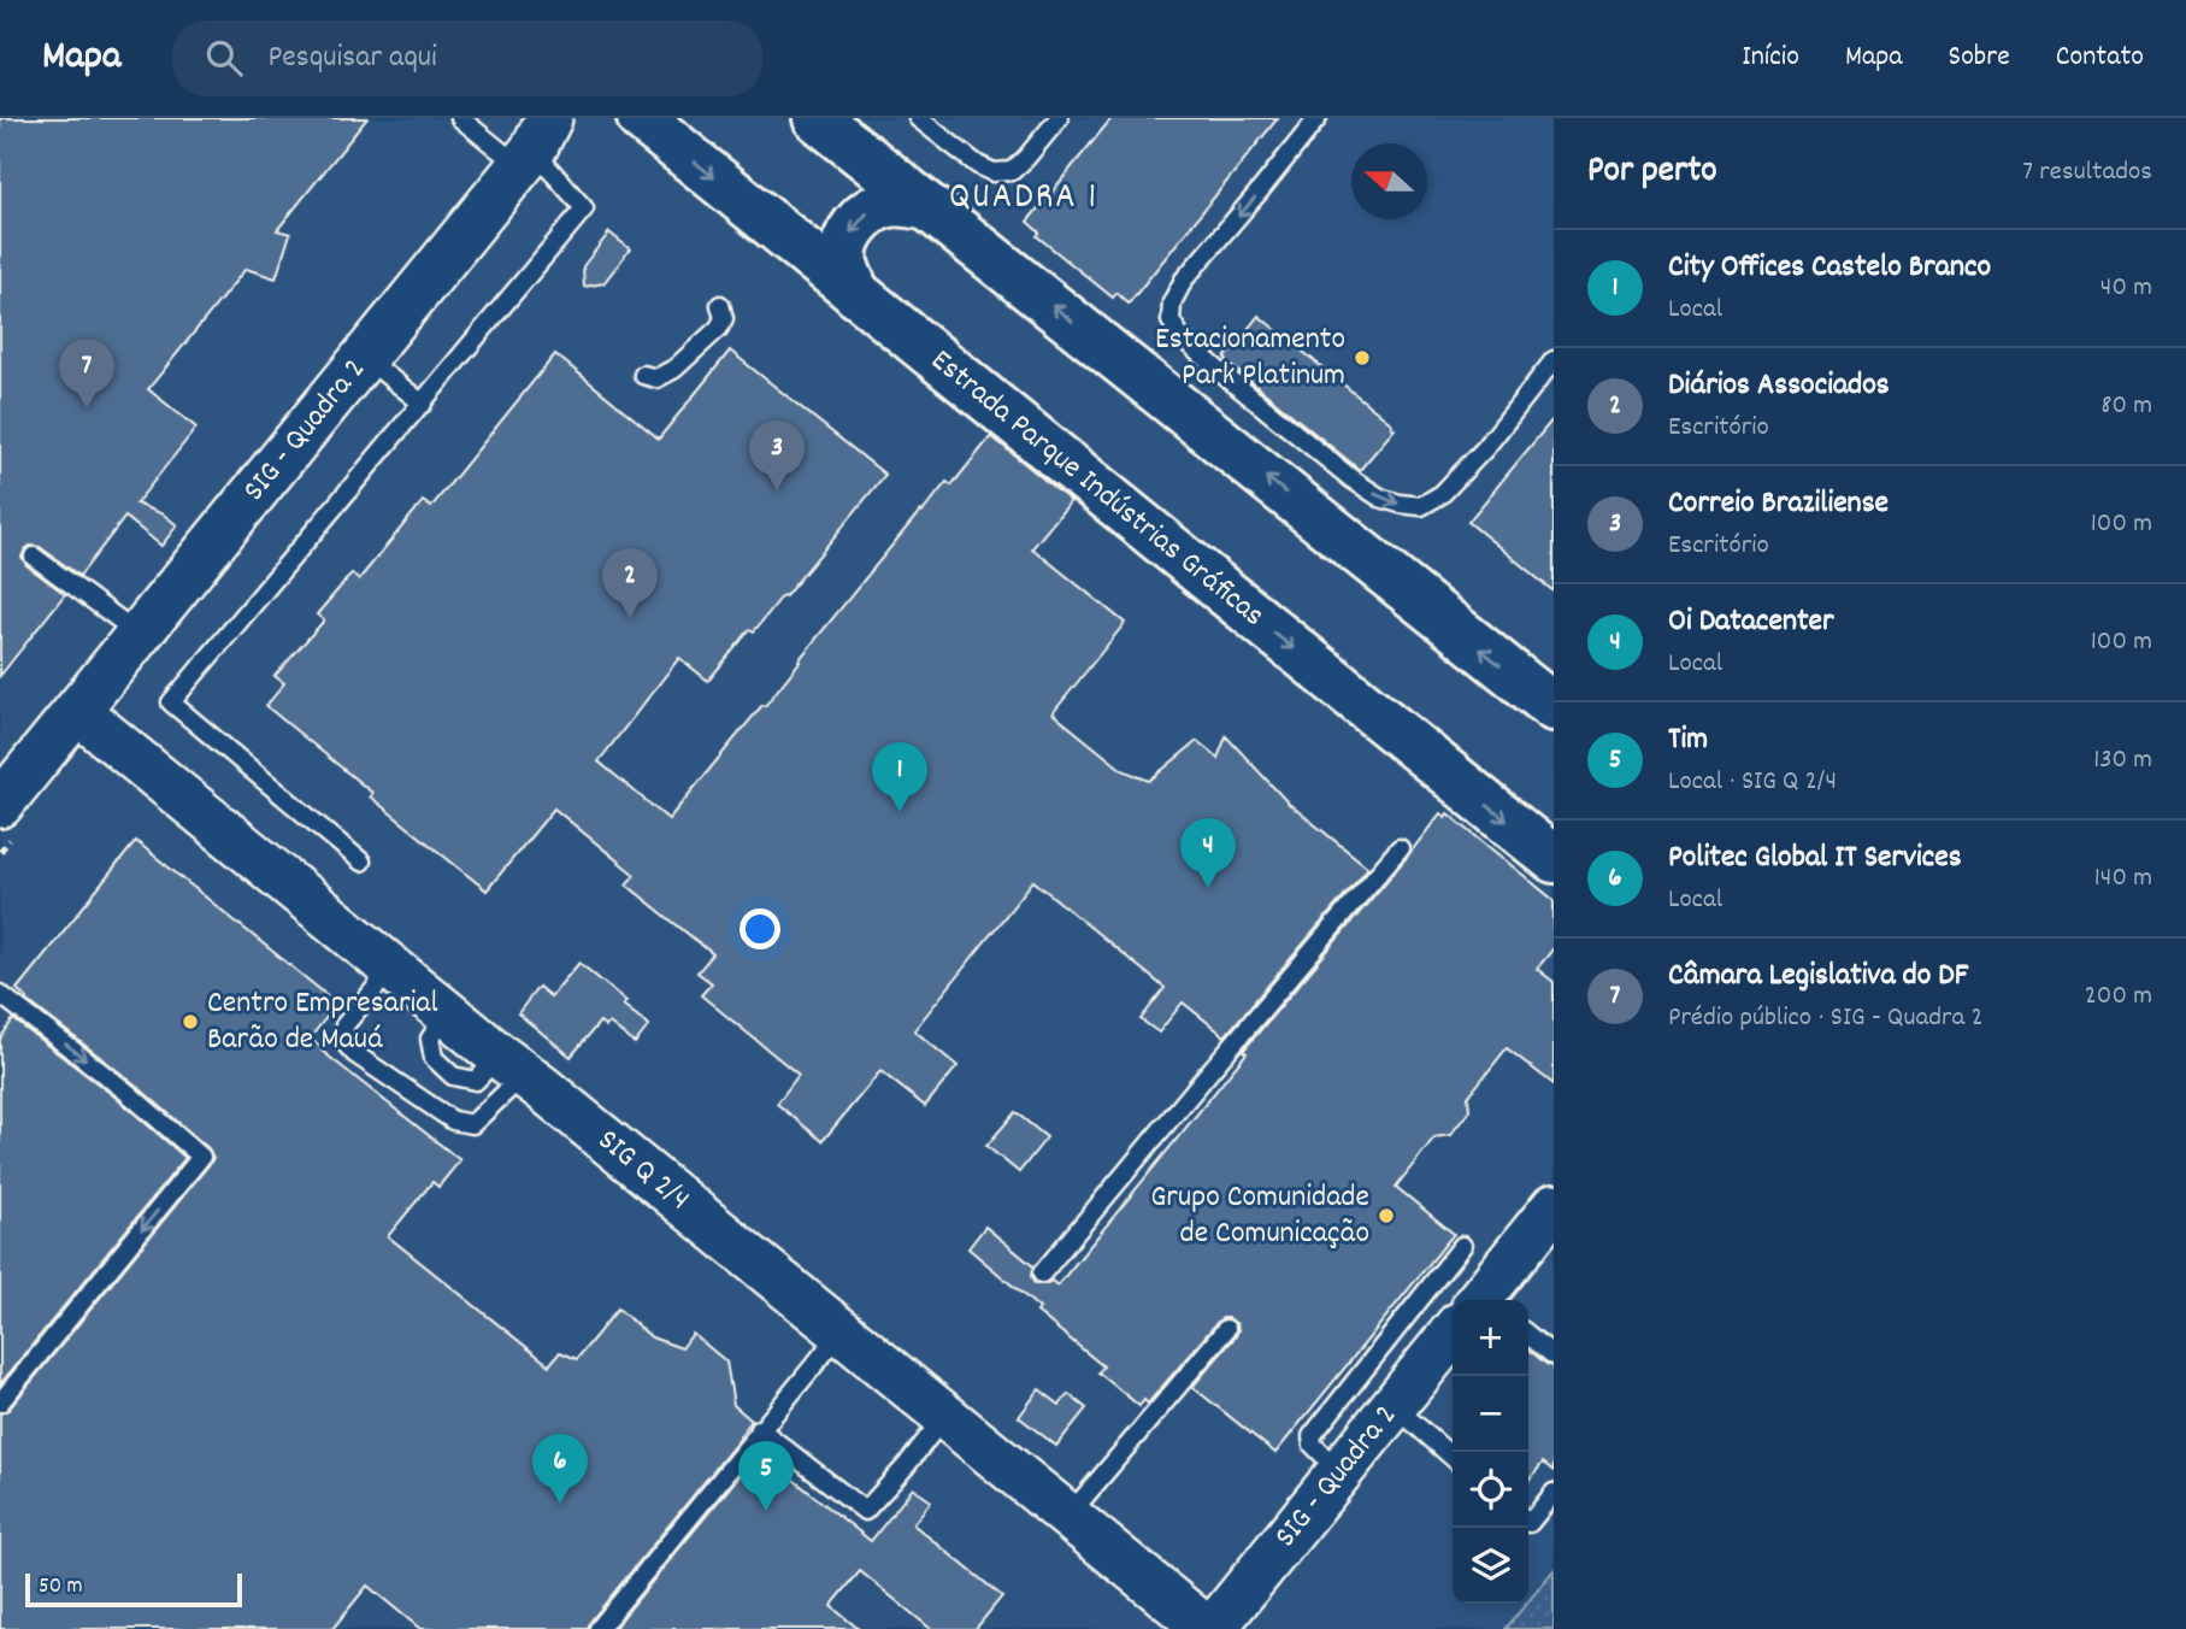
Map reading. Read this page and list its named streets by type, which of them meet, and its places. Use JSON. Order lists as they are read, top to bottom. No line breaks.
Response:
{"streets":{"main road":["Estrada Parque Indústrias Gráficas"],"street":["SIG - Quadra 2","SIG Q 2/4"]},"crossings":[["SIG - Quadra 2","SIG Q 2/4"]],"districts":["QUADRA 1"],"places":["Estacionamento Park Platinum","Centro Empresarial Barão de Mauá","Grupo Comunidade de Comunicação"],"scale_bar":"50 m","north":"left","page":{"header":"Mapa","search":"Pesquisar aqui","nav":["Início","Mapa","Sobre","Contato"],"heading":["Por perto","7 resultados"],"list":[{"mark":"1","name":"City Offices Castelo Branco","note":"Local","value":"40 m"},{"mark":"2","name":"Diários Associados","note":"Escritório","value":"80 m"},{"mark":"3","name":"Correio Braziliense","note":"Escritório","value":"100 m"},{"mark":"4","name":"Oi Datacenter","note":"Local","value":"100 m"},{"mark":"5","name":"Tim","note":"Local · SIG Q 2/4","value":"130 m"},{"mark":"6","name":"Politec Global IT Services","note":"Local","value":"140 m"},{"mark":"7","name":"Câmara Legislativa do DF","note":"Prédio público · SIG - Quadra 2","value":"200 m"}],"pins":["7","3","2","1","4","6","5"],"map_buttons":["+","−"],"scale":"50 m"}}
